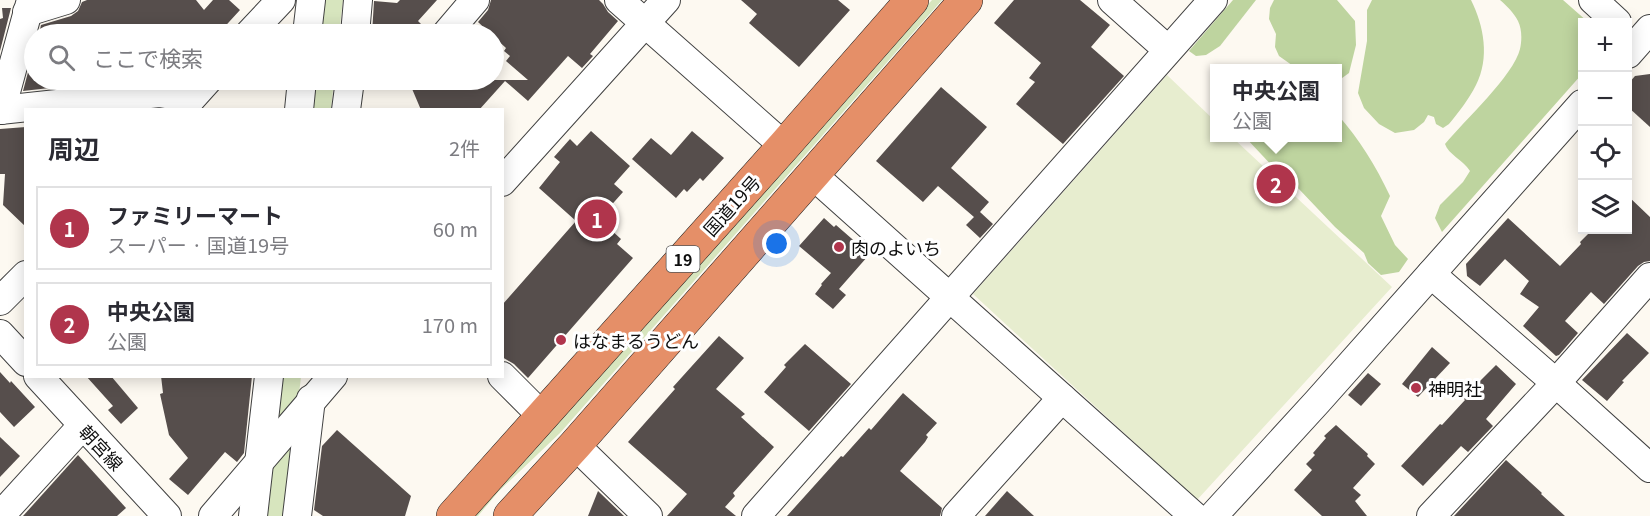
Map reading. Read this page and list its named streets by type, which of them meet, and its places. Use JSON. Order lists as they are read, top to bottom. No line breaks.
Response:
{"streets":{"highway":["国道19号","19"],"street":["朝宮線"]},"places":["肉のよいち","はなまるうどん","神明社"],"page":{"map_buttons":["+","−"],"search":"ここで検索","popup":["中央公園","公園"],"heading":["周辺","2件"],"pins":["2","1"],"list":[{"mark":"1","name":"ファミリーマート","note":"スーパー · 国道19号","value":"60 m"},{"mark":"2","name":"中央公園","note":"公園","value":"170 m"}]}}
